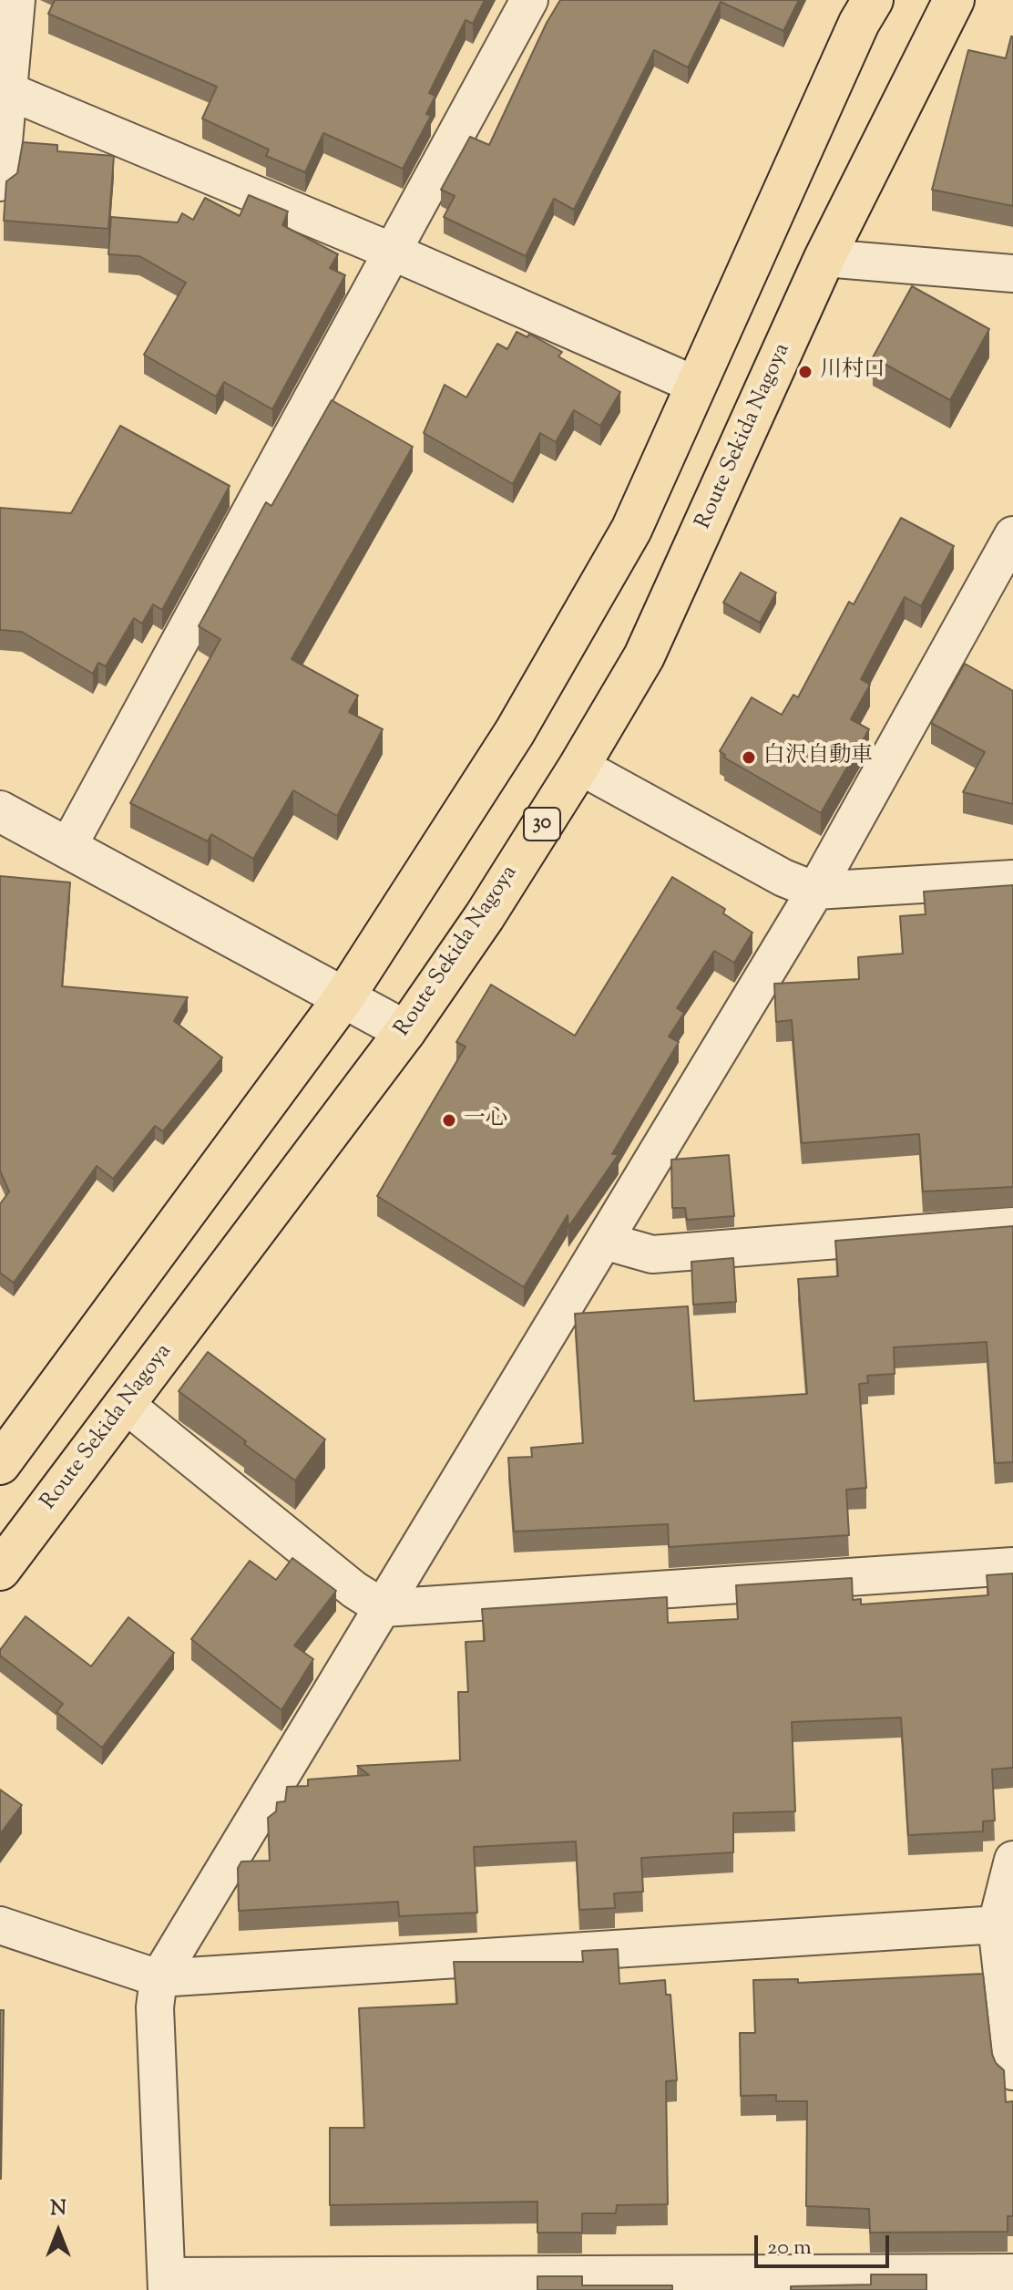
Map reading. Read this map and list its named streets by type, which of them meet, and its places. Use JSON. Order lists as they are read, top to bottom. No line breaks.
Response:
{"streets":{"main road":["Route Sekida Nagoya","30"]},"places":["川村口","白沢自動車","一心"],"scale_bar":"20 m","north":"top"}
